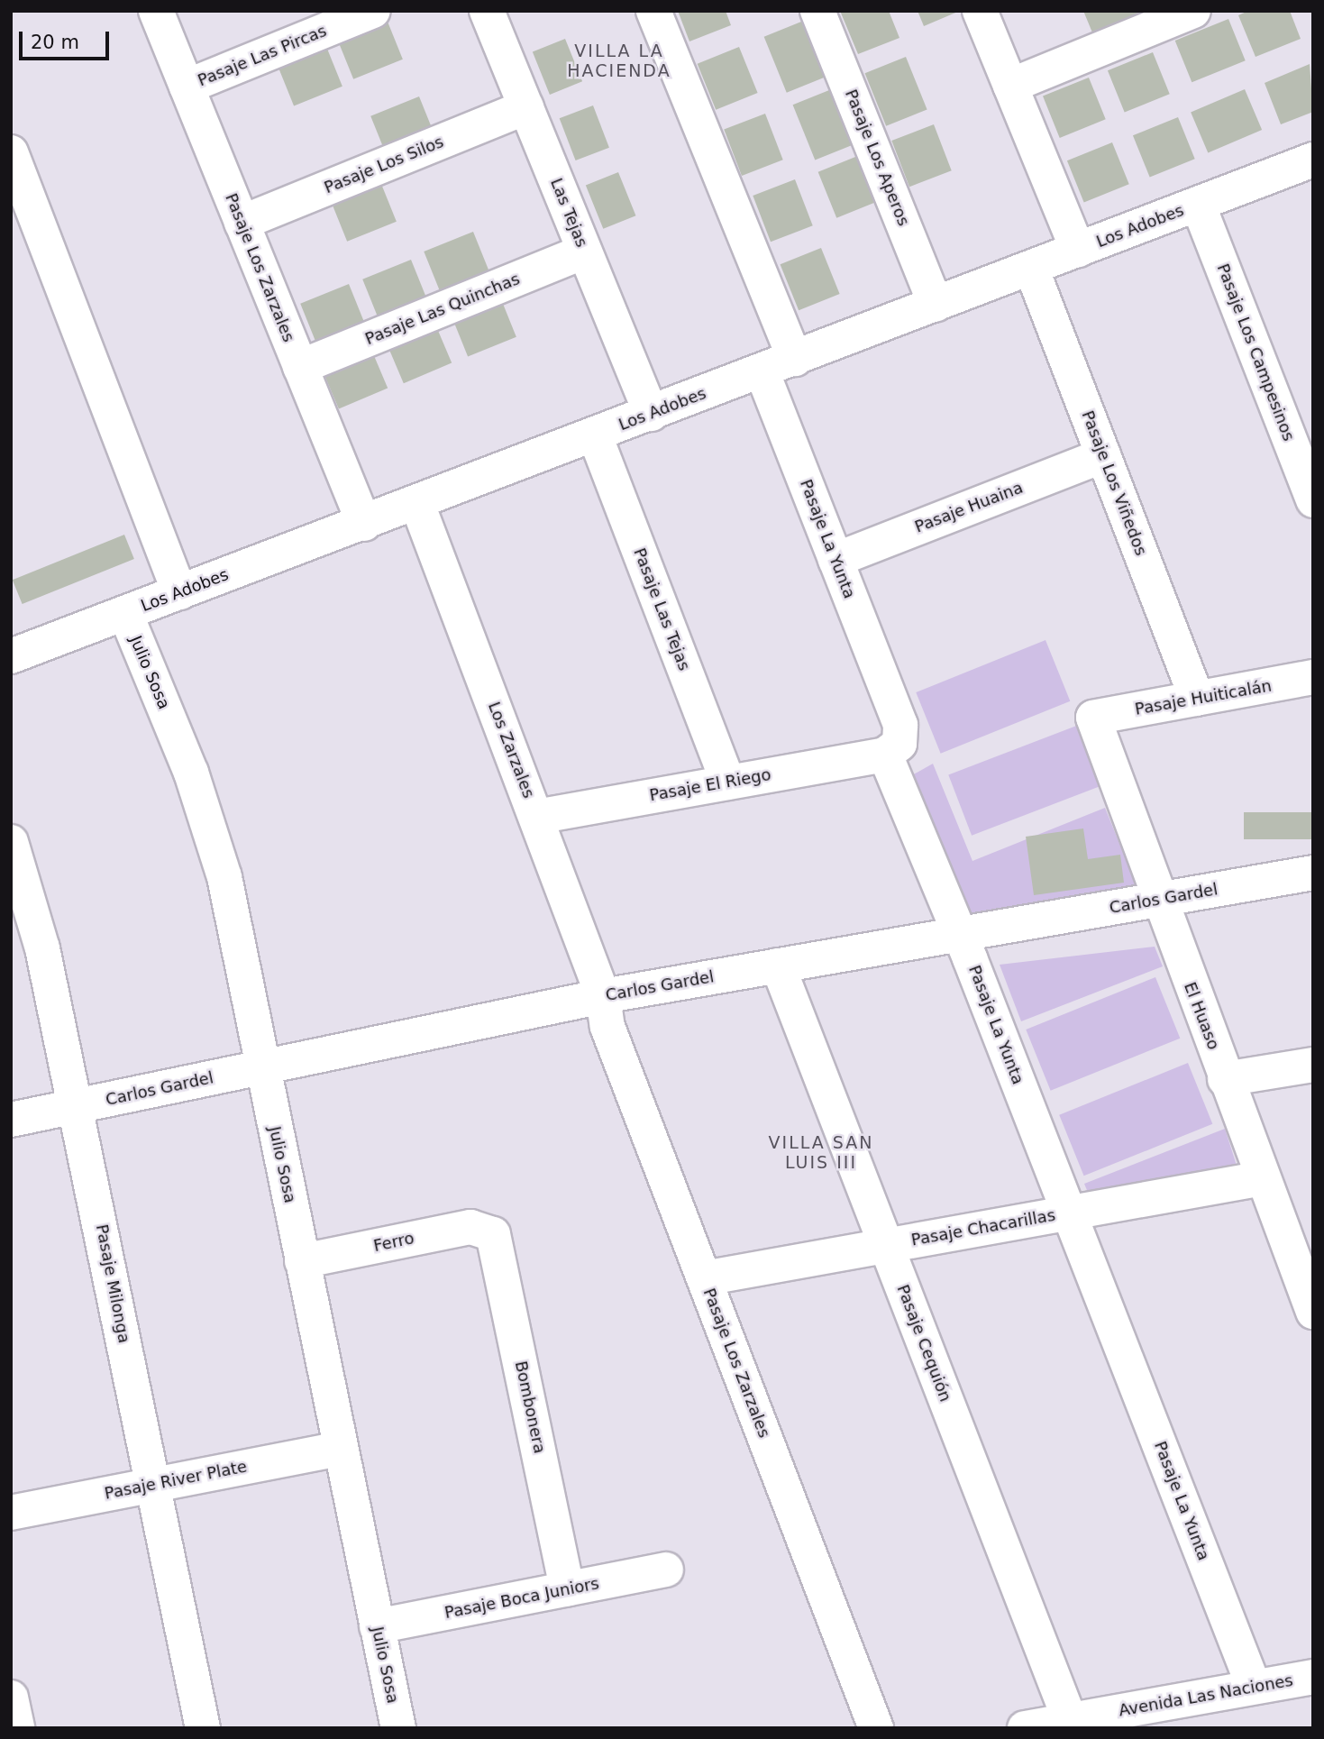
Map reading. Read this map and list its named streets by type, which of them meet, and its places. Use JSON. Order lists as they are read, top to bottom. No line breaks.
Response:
{"streets":{"street":["Pasaje Las Pircas","Pasaje Los Aperos","Pasaje Los Silos","Las Tejas","Los Adobes","Pasaje Los Zarzales","Pasaje Las Quinchas","Pasaje Los Campesinos","Pasaje Los Viñedos","Pasaje Huaina","Pasaje La Yunta","Pasaje Las Tejas","Julio Sosa","Pasaje Huiticalán","Los Zarzales","Pasaje El Riego","Carlos Gardel","El Huaso","Pasaje Chacarillas","Ferro","Pasaje Milonga","Pasaje Cequión","Bombonera","Pasaje River Plate","Pasaje Boca Juniors","Avenida Las Naciones"]},"crossings":[["Pasaje Las Pircas","Pasaje Los Zarzales"],["Pasaje Los Aperos","Los Adobes"],["Pasaje Los Silos","Las Tejas"],["Pasaje Los Silos","Pasaje Los Zarzales"],["Las Tejas","Los Adobes"],["Las Tejas","Pasaje Las Quinchas"],["Los Adobes","Pasaje Los Zarzales"],["Los Adobes","Pasaje Los Campesinos"],["Los Adobes","Pasaje Los Viñedos"],["Los Adobes","Pasaje La Yunta"],["Los Adobes","Pasaje Las Tejas"],["Los Adobes","Julio Sosa"],["Los Adobes","Los Zarzales"],["Pasaje Los Zarzales","Pasaje Las Quinchas"],["Pasaje Los Zarzales","Los Zarzales"],["Pasaje Los Zarzales","Carlos Gardel"],["Pasaje Los Zarzales","Pasaje Chacarillas"],["Pasaje Los Viñedos","Pasaje Huaina"],["Pasaje Los Viñedos","Pasaje Huiticalán"],["Pasaje Huaina","Pasaje La Yunta"],["Pasaje La Yunta","Pasaje El Riego"],["Pasaje La Yunta","Carlos Gardel"],["Pasaje La Yunta","Pasaje Chacarillas"],["Pasaje La Yunta","Avenida Las Naciones"],["Pasaje Las Tejas","Pasaje El Riego"],["Julio Sosa","Carlos Gardel"],["Julio Sosa","Ferro"],["Julio Sosa","Pasaje River Plate"],["Julio Sosa","Pasaje Boca Juniors"],["Pasaje Huiticalán","El Huaso"],["Los Zarzales","Pasaje El Riego"],["Los Zarzales","Carlos Gardel"],["Carlos Gardel","El Huaso"],["Carlos Gardel","Pasaje Milonga"],["Carlos Gardel","Pasaje Cequión"],["El Huaso","Pasaje Chacarillas"],["Pasaje Chacarillas","Pasaje Cequión"],["Ferro","Bombonera"],["Pasaje Milonga","Pasaje River Plate"],["Pasaje Cequión","Avenida Las Naciones"],["Bombonera","Pasaje Boca Juniors"]],"districts":["VILLA LA HACIENDA","VILLA SAN LUIS III"],"scale_bar":"20 m"}
